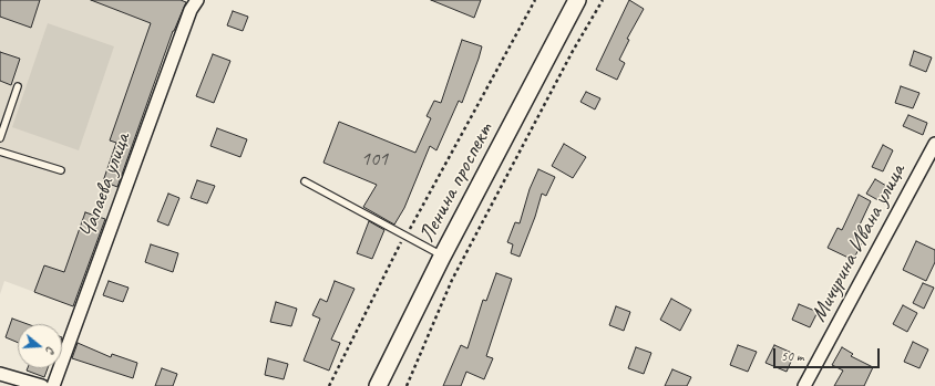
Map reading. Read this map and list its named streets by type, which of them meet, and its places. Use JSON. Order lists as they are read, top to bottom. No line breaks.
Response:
{"streets":{"main road":["Ленина проспект"],"street":["Чапаева улица","Мичурина Ивана улица"]},"house_numbers":["101"],"scale_bar":"50 m","north":"right"}
